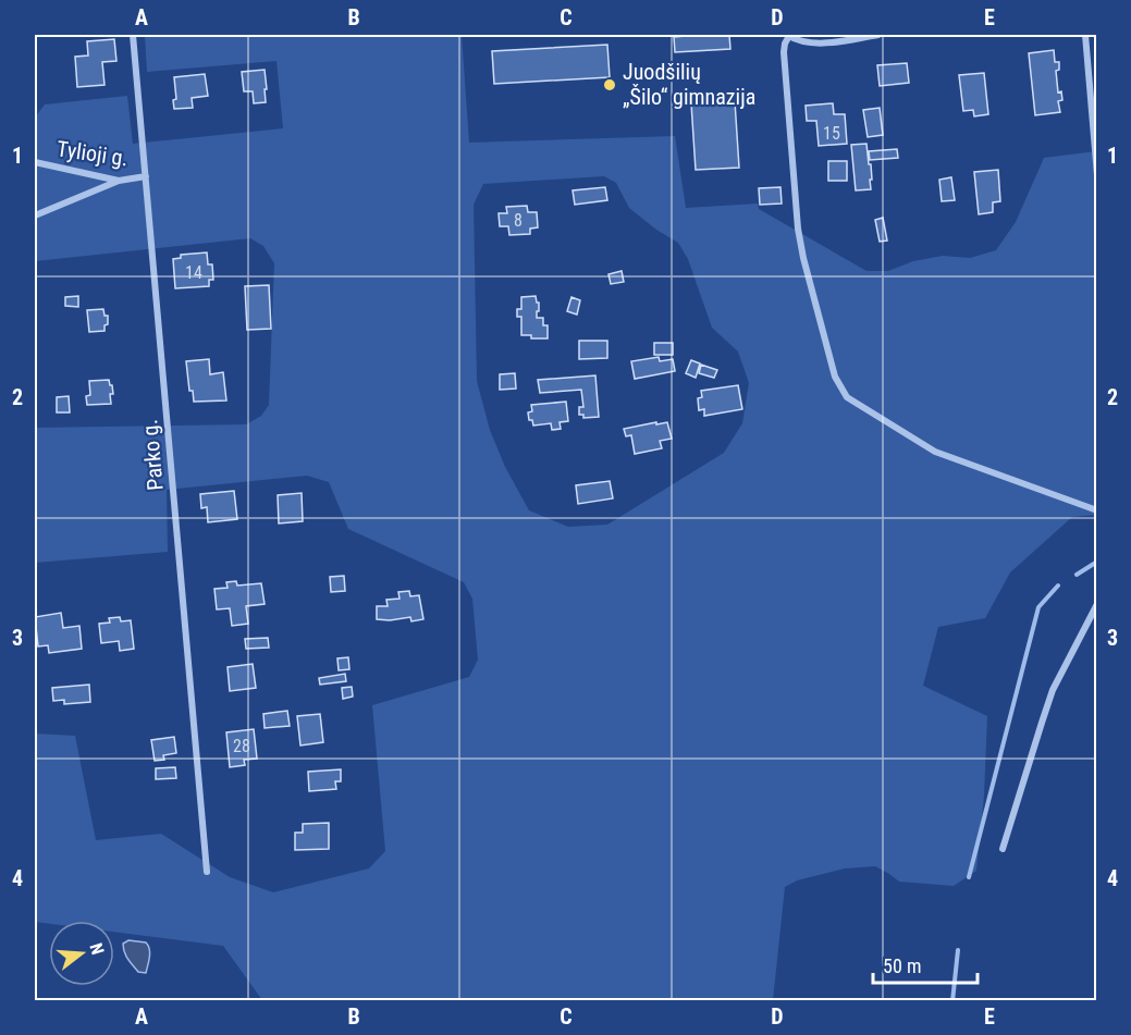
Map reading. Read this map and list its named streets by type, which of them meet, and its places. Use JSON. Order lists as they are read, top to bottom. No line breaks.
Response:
{"streets":{"street":["Tylioji g.","Parko g."]},"crossings":[["Tylioji g.","Parko g."]],"places":["Juodšilių „Šilo“ gimnazija"],"house_numbers":["15","8","14","28"],"scale_bar":"50 m","north":"right","grid":{"columns":["A","B","C","D","E"],"rows":["1","2","3","4"]}}
